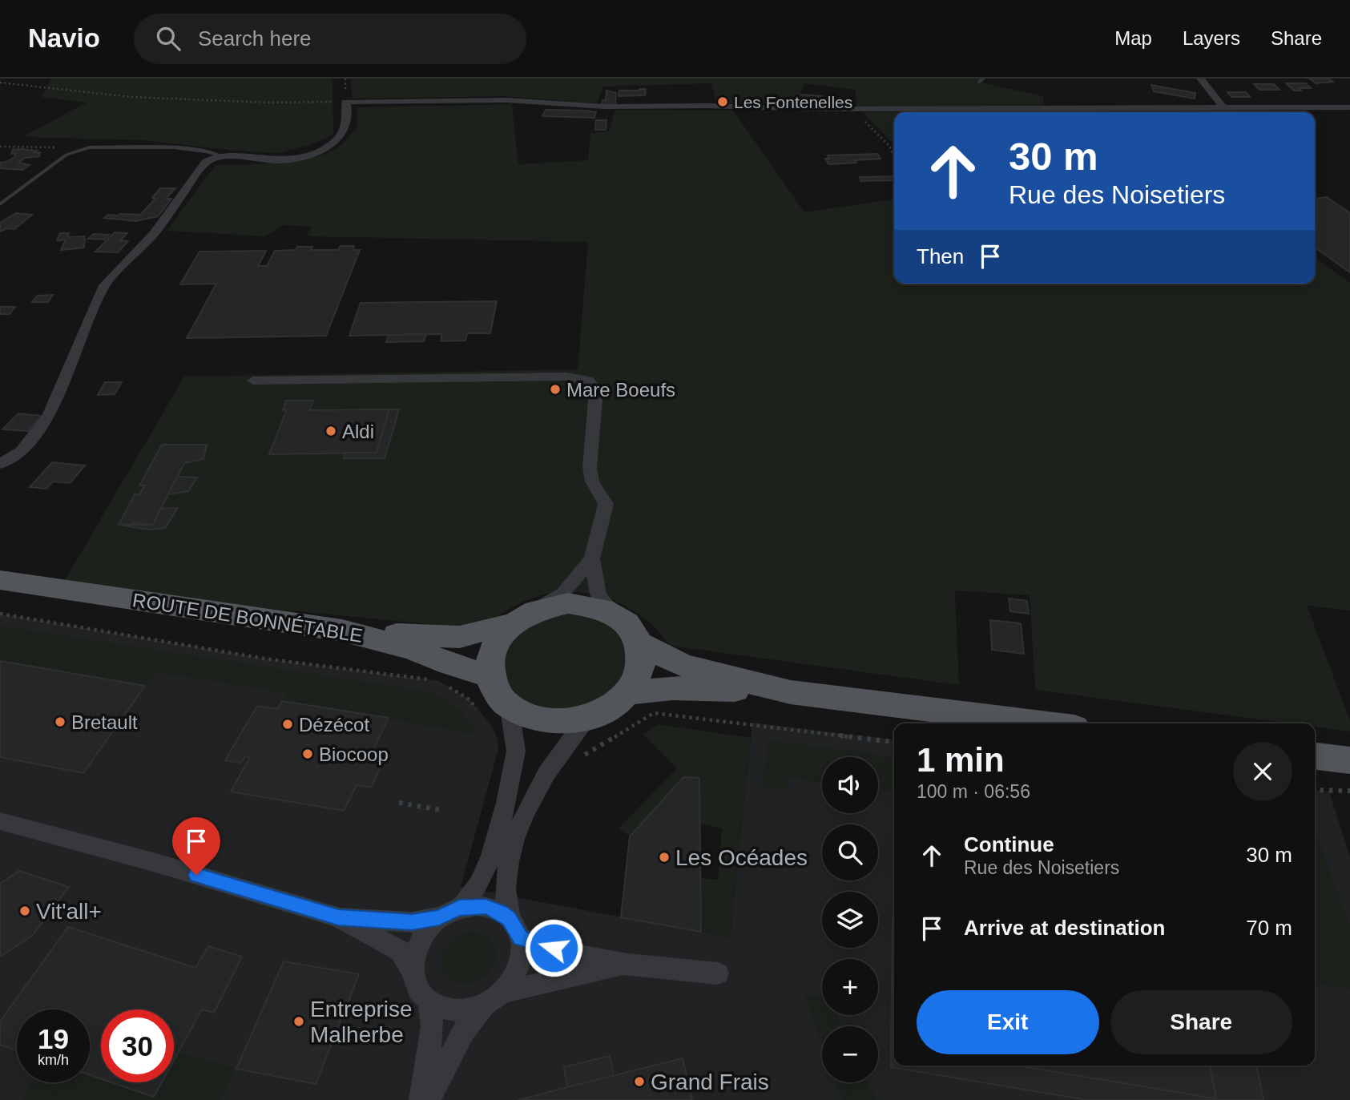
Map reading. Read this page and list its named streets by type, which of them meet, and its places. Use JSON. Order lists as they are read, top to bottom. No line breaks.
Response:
{"streets":{"main road":["ROUTE DE BONNÉTABLE"]},"places":["Les Fontenelles","Mare Boeufs","Aldi","Bretault","Dézécot","Biocoop","Les Océades","Vit'all+","Entreprise Malherbe","Grand Frais"],"page":{"header":"Navio","search":"Search here","nav":["Map","Layers","Share"],"turn":["30 m","Rue des Noisetiers"],"then":"Then","heading":["1 min","100 m · 06:56"],"map_buttons":["+","−"],"list":[{"name":"Continue","note":"Rue des Noisetiers","value":"30 m"},{"name":"Arrive at destination","value":"70 m"}],"buttons":["Exit","Share"],"speed":"19 km/h","limit":"30"}}
